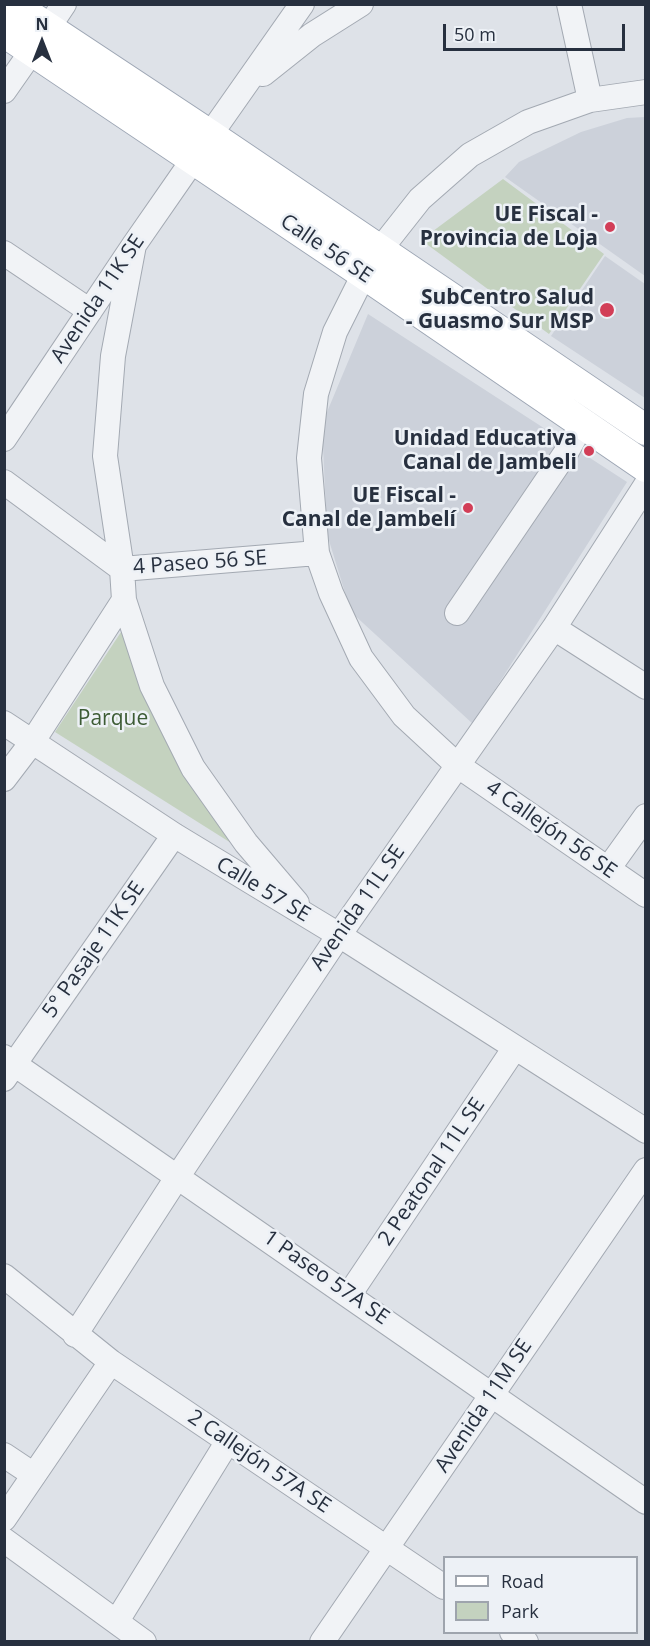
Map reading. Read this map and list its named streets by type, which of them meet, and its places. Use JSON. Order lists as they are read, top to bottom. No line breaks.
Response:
{"streets":{"main road":["Calle 56 SE"],"street":["Avenida 11K SE","4 Paseo 56 SE","4 Callejón 56 SE","Calle 57 SE","Avenida 11L SE","5° Pasaje 11K SE","2 Peatonal 11L SE","1 Paseo 57A SE","Avenida 11M SE","2 Callejón 57A SE"]},"crossings":[["Calle 56 SE","Avenida 11K SE"],["Calle 56 SE","4 Callejón 56 SE"],["4 Paseo 56 SE","4 Callejón 56 SE"],["4 Callejón 56 SE","Avenida 11L SE"],["Calle 57 SE","Avenida 11L SE"],["Calle 57 SE","5° Pasaje 11K SE"],["Calle 57 SE","2 Peatonal 11L SE"],["Avenida 11L SE","1 Paseo 57A SE"],["Avenida 11L SE","2 Callejón 57A SE"],["5° Pasaje 11K SE","1 Paseo 57A SE"],["2 Peatonal 11L SE","1 Paseo 57A SE"],["1 Paseo 57A SE","Avenida 11M SE"],["Avenida 11M SE","2 Callejón 57A SE"]],"parks":["Parque"],"places":["UE Fiscal - Provincia de Loja","SubCentro Salud - Guasmo Sur MSP","Unidad Educativa Canal de Jambeli","UE Fiscal - Canal de Jambelí"],"legend":["Road","Park"],"scale_bar":"50 m","north":"top"}
